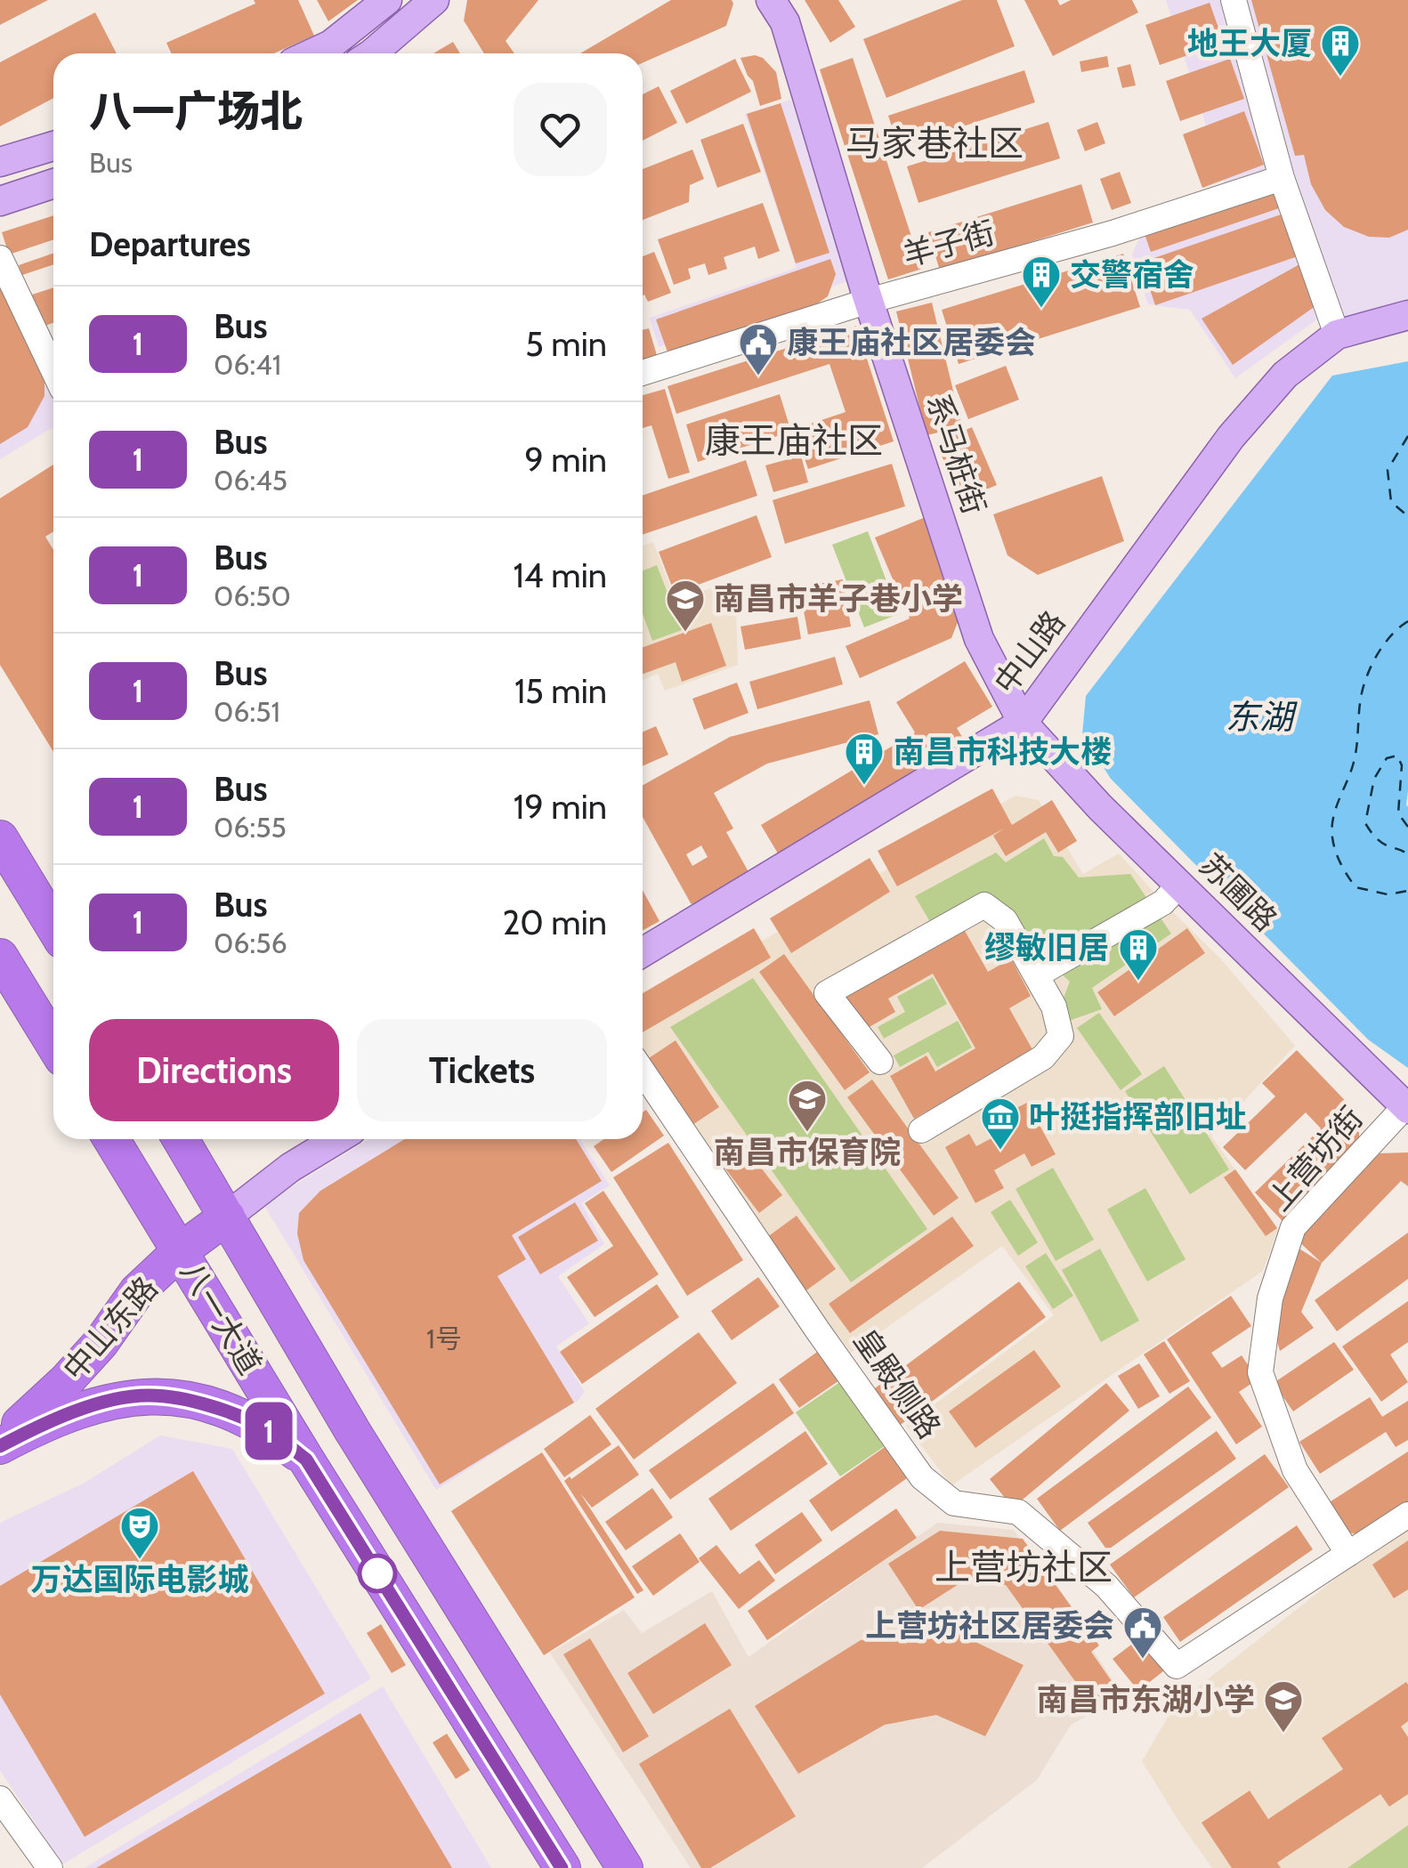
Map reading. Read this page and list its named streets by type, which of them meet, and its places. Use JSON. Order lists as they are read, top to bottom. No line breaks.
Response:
{"streets":{"highway":["八一大道","中山东路"],"main road":["系马桩街","中山路","苏圃路"],"street":["羊子街","上营坊街","皇殿侧路"]},"crossings":[["羊子街","系马桩街"],["系马桩街","中山路"],["系马桩街","苏圃路"],["中山路","苏圃路"],["苏圃路","上营坊街"],["上营坊街","皇殿侧路"],["八一大道","中山东路"]],"districts":["马家巷社区","康王庙社区","上营坊社区"],"water":["东湖"],"places":{"building":["地王大厦","交警宿舍","南昌市科技大楼","缪敏旧居"],"public building":["康王庙社区居委会","上营坊社区居委会"],"school or university":["南昌市羊子巷小学","南昌市保育院","南昌市东湖小学"],"museum":["叶挺指挥部旧址"],"theatre":["万达国际电影城"]},"lines":["bus line 1"],"house_numbers":["1号"],"page":{"on_map":"1","heading":[["八一广场北","Bus"],"Departures"],"list":[{"mark":"1","name":"Bus","note":"06:41","value":"5 min"},{"mark":"1","name":"Bus","note":"06:45","value":"9 min"},{"mark":"1","name":"Bus","note":"06:50","value":"14 min"},{"mark":"1","name":"Bus","note":"06:51","value":"15 min"},{"mark":"1","name":"Bus","note":"06:55","value":"19 min"},{"mark":"1","name":"Bus","note":"06:56","value":"20 min"}],"buttons":["Directions","Tickets"]}}
